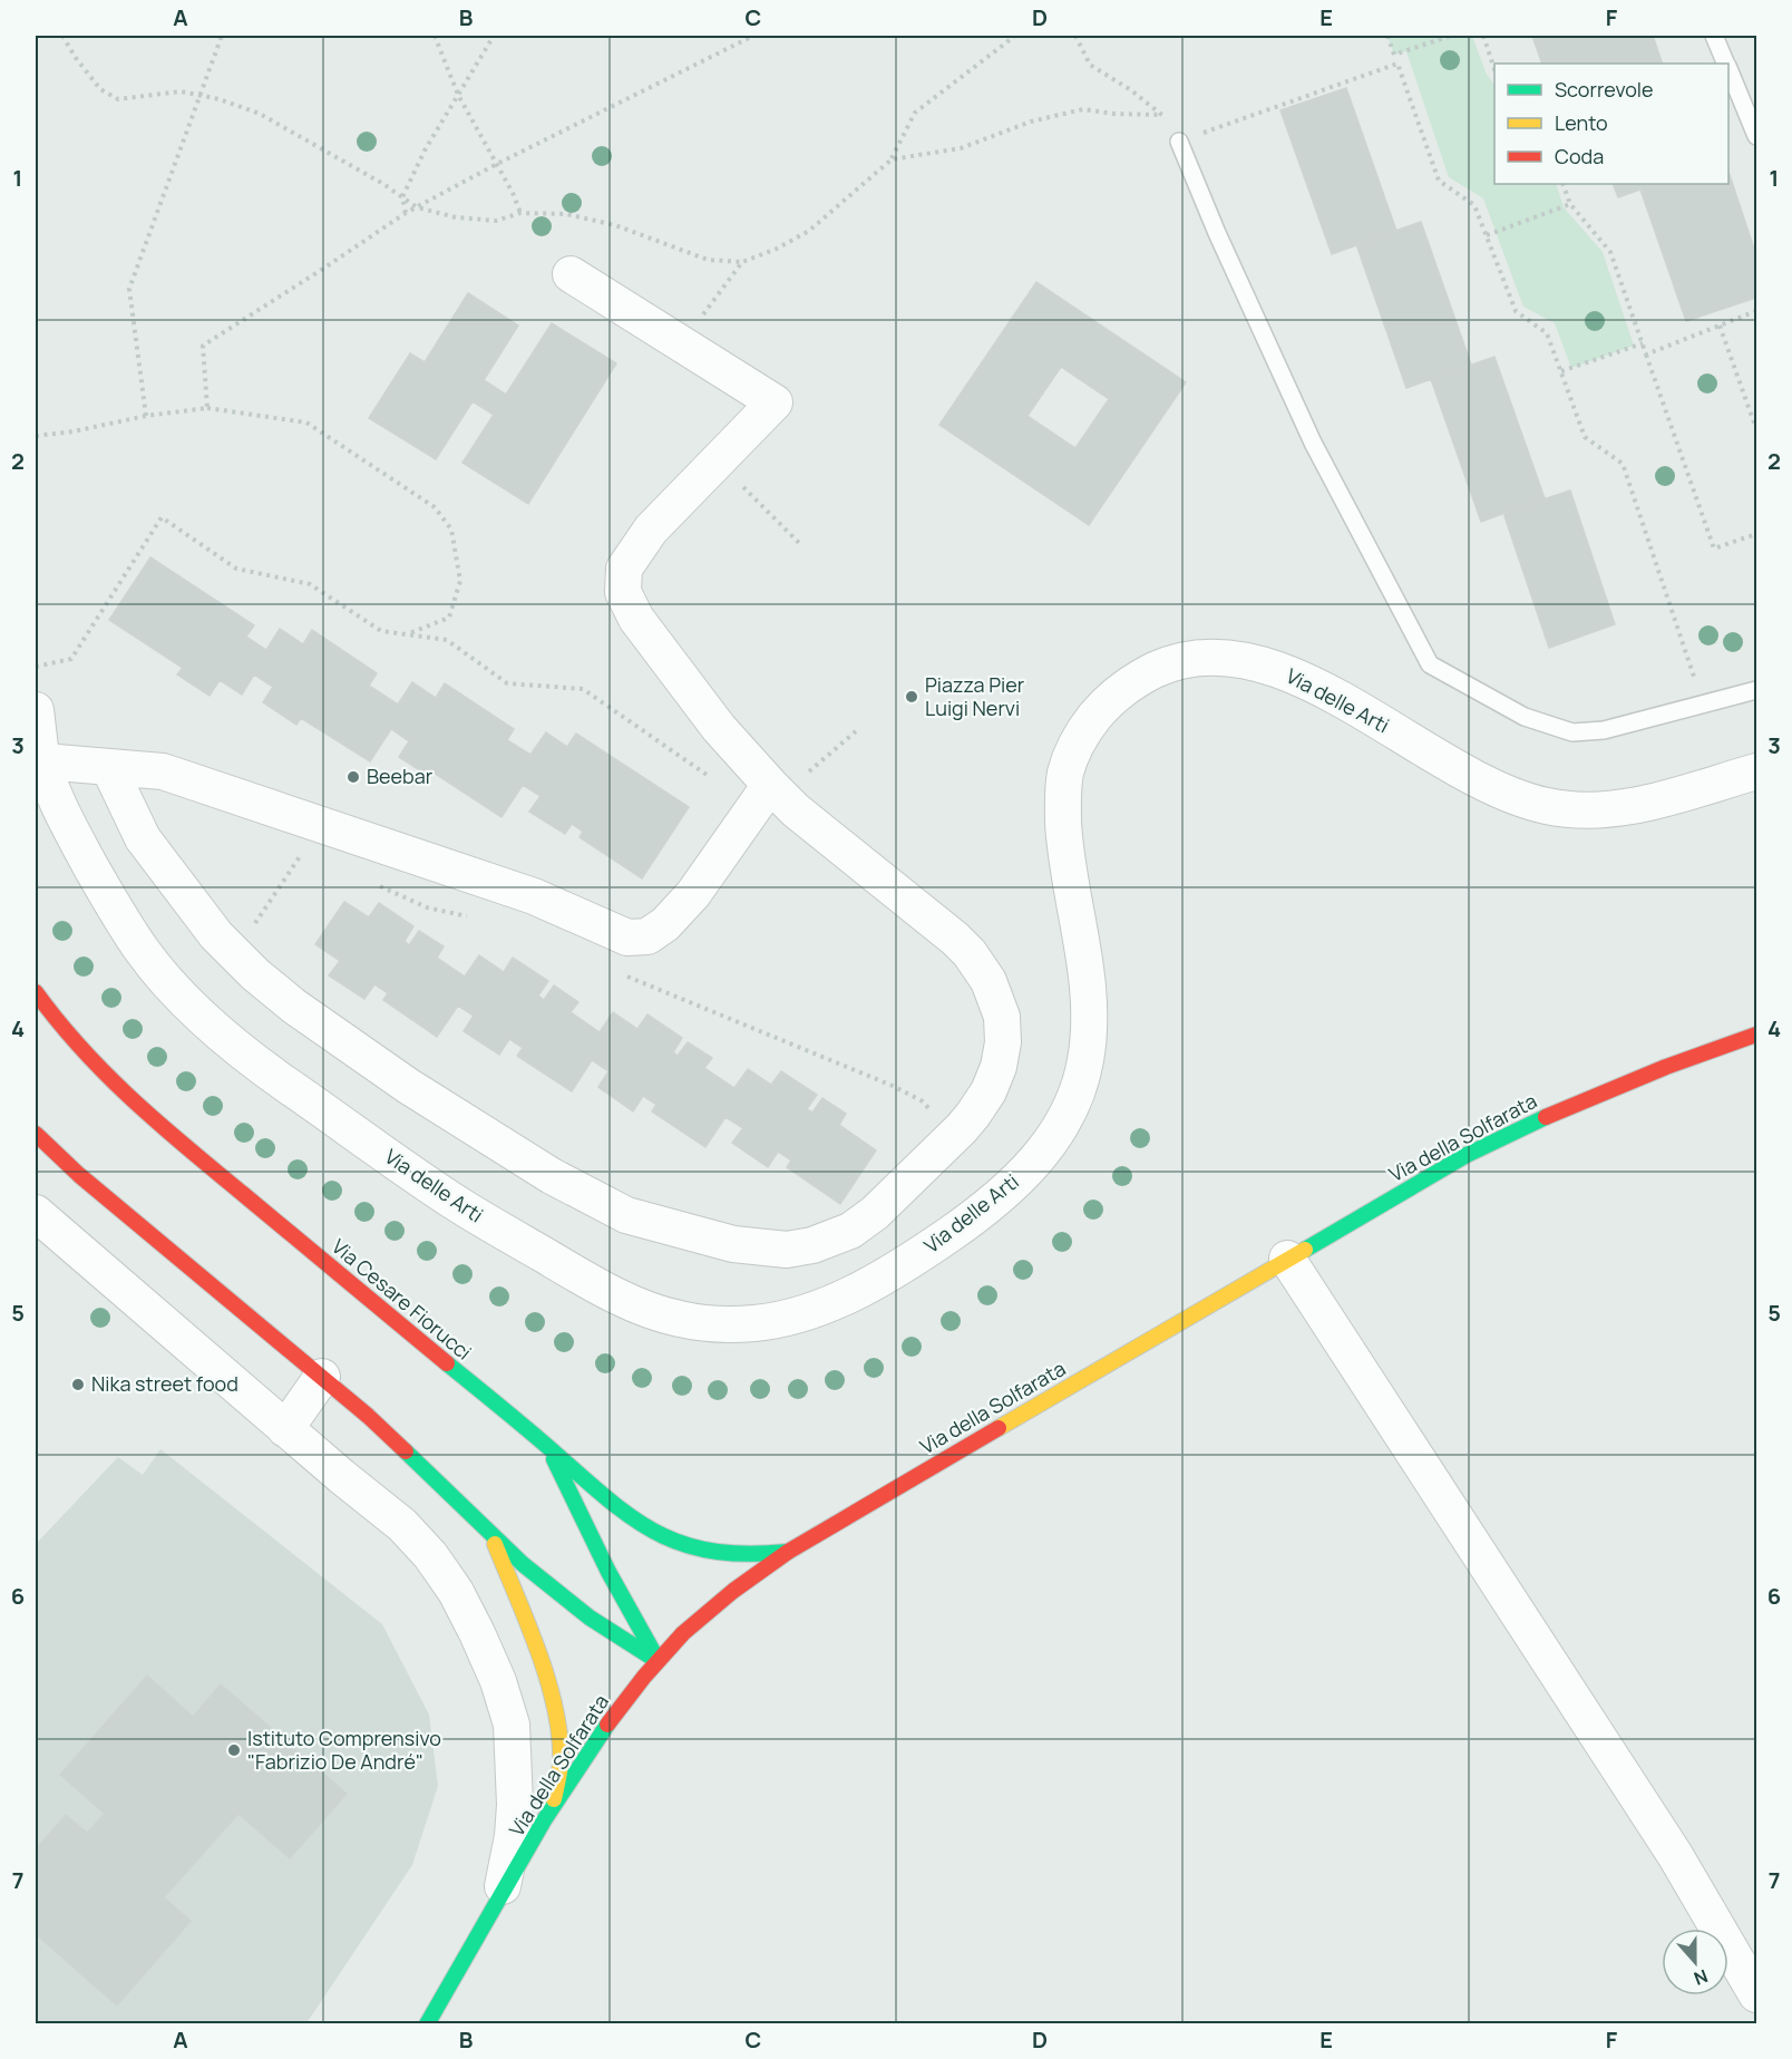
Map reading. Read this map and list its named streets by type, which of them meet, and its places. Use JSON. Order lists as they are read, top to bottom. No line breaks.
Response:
{"streets":{"street":["Via delle Arti","Via della Solfarata","Via Cesare Fiorucci"]},"crossings":[["Via della Solfarata","Via Cesare Fiorucci"]],"places":["Piazza Pier Luigi Nervi","Beebar","Nika street food","Istituto Comprensivo \"Fabrizio De André\""],"legend":["Scorrevole","Lento","Coda"],"north":"bottom","grid":{"columns":["A","B","C","D","E","F"],"rows":["1","2","3","4","5","6","7"]}}
